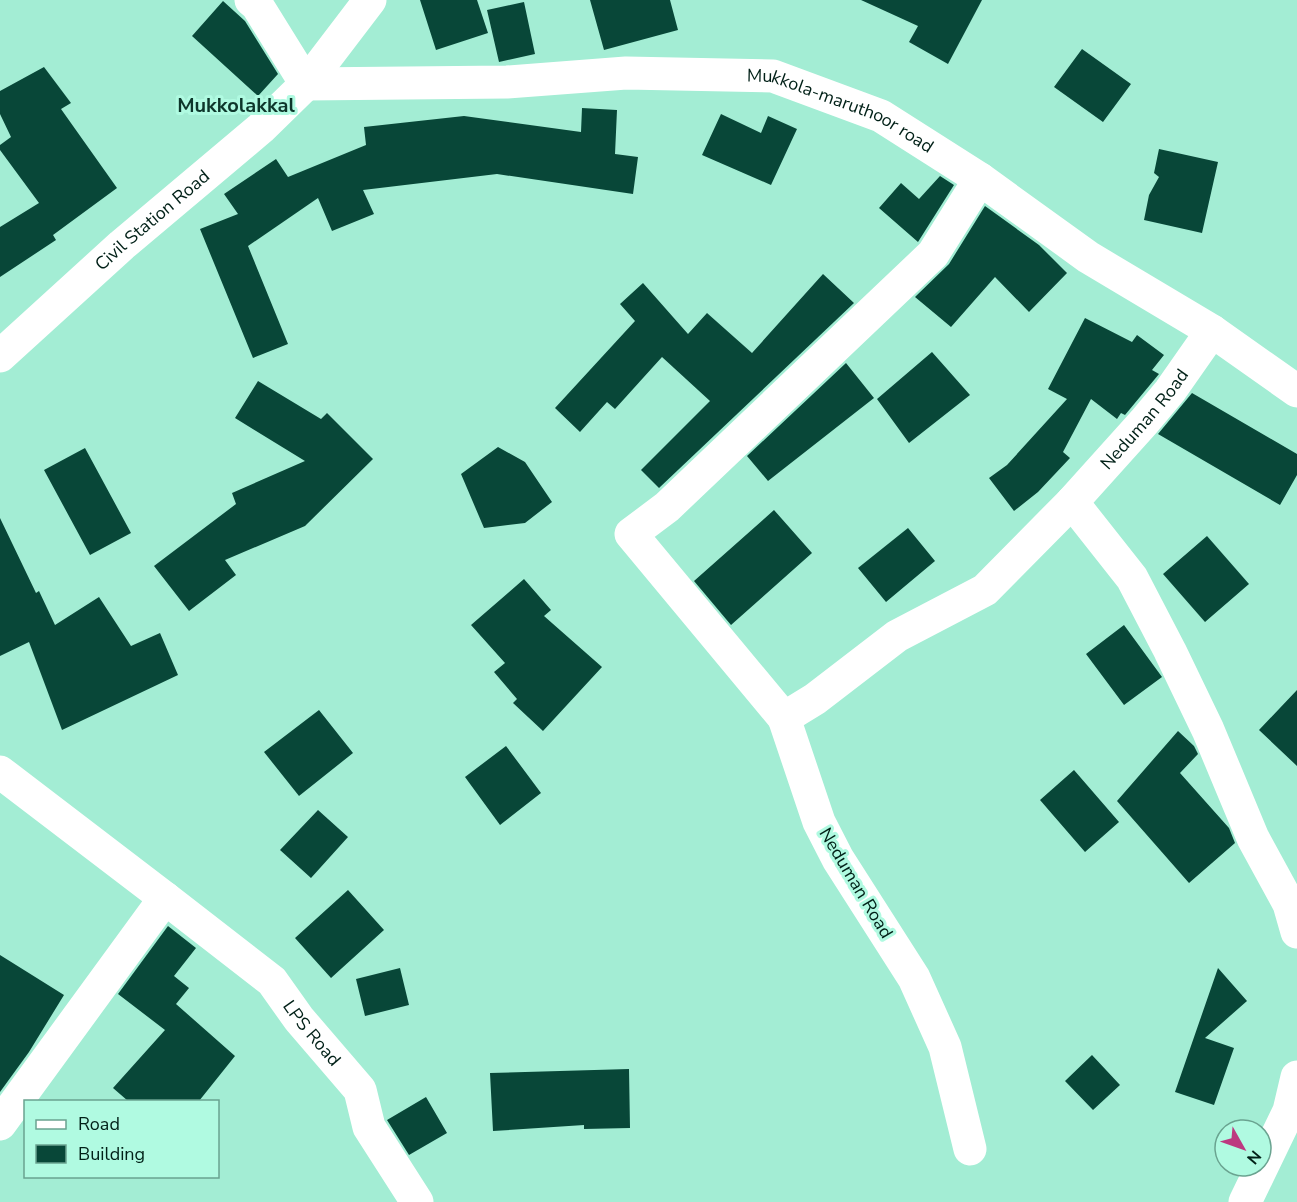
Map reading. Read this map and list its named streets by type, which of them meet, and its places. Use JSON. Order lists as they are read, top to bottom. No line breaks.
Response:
{"streets":{"street":["Mukkola-maruthoor road","Civil Station Road","Neduman Road","LPS Road"]},"crossings":[["Mukkola-maruthoor road","Civil Station Road"],["Mukkola-maruthoor road","Neduman Road"]],"districts":["Mukkolakkal"],"legend":["Road","Building"],"north":"bottom right"}
